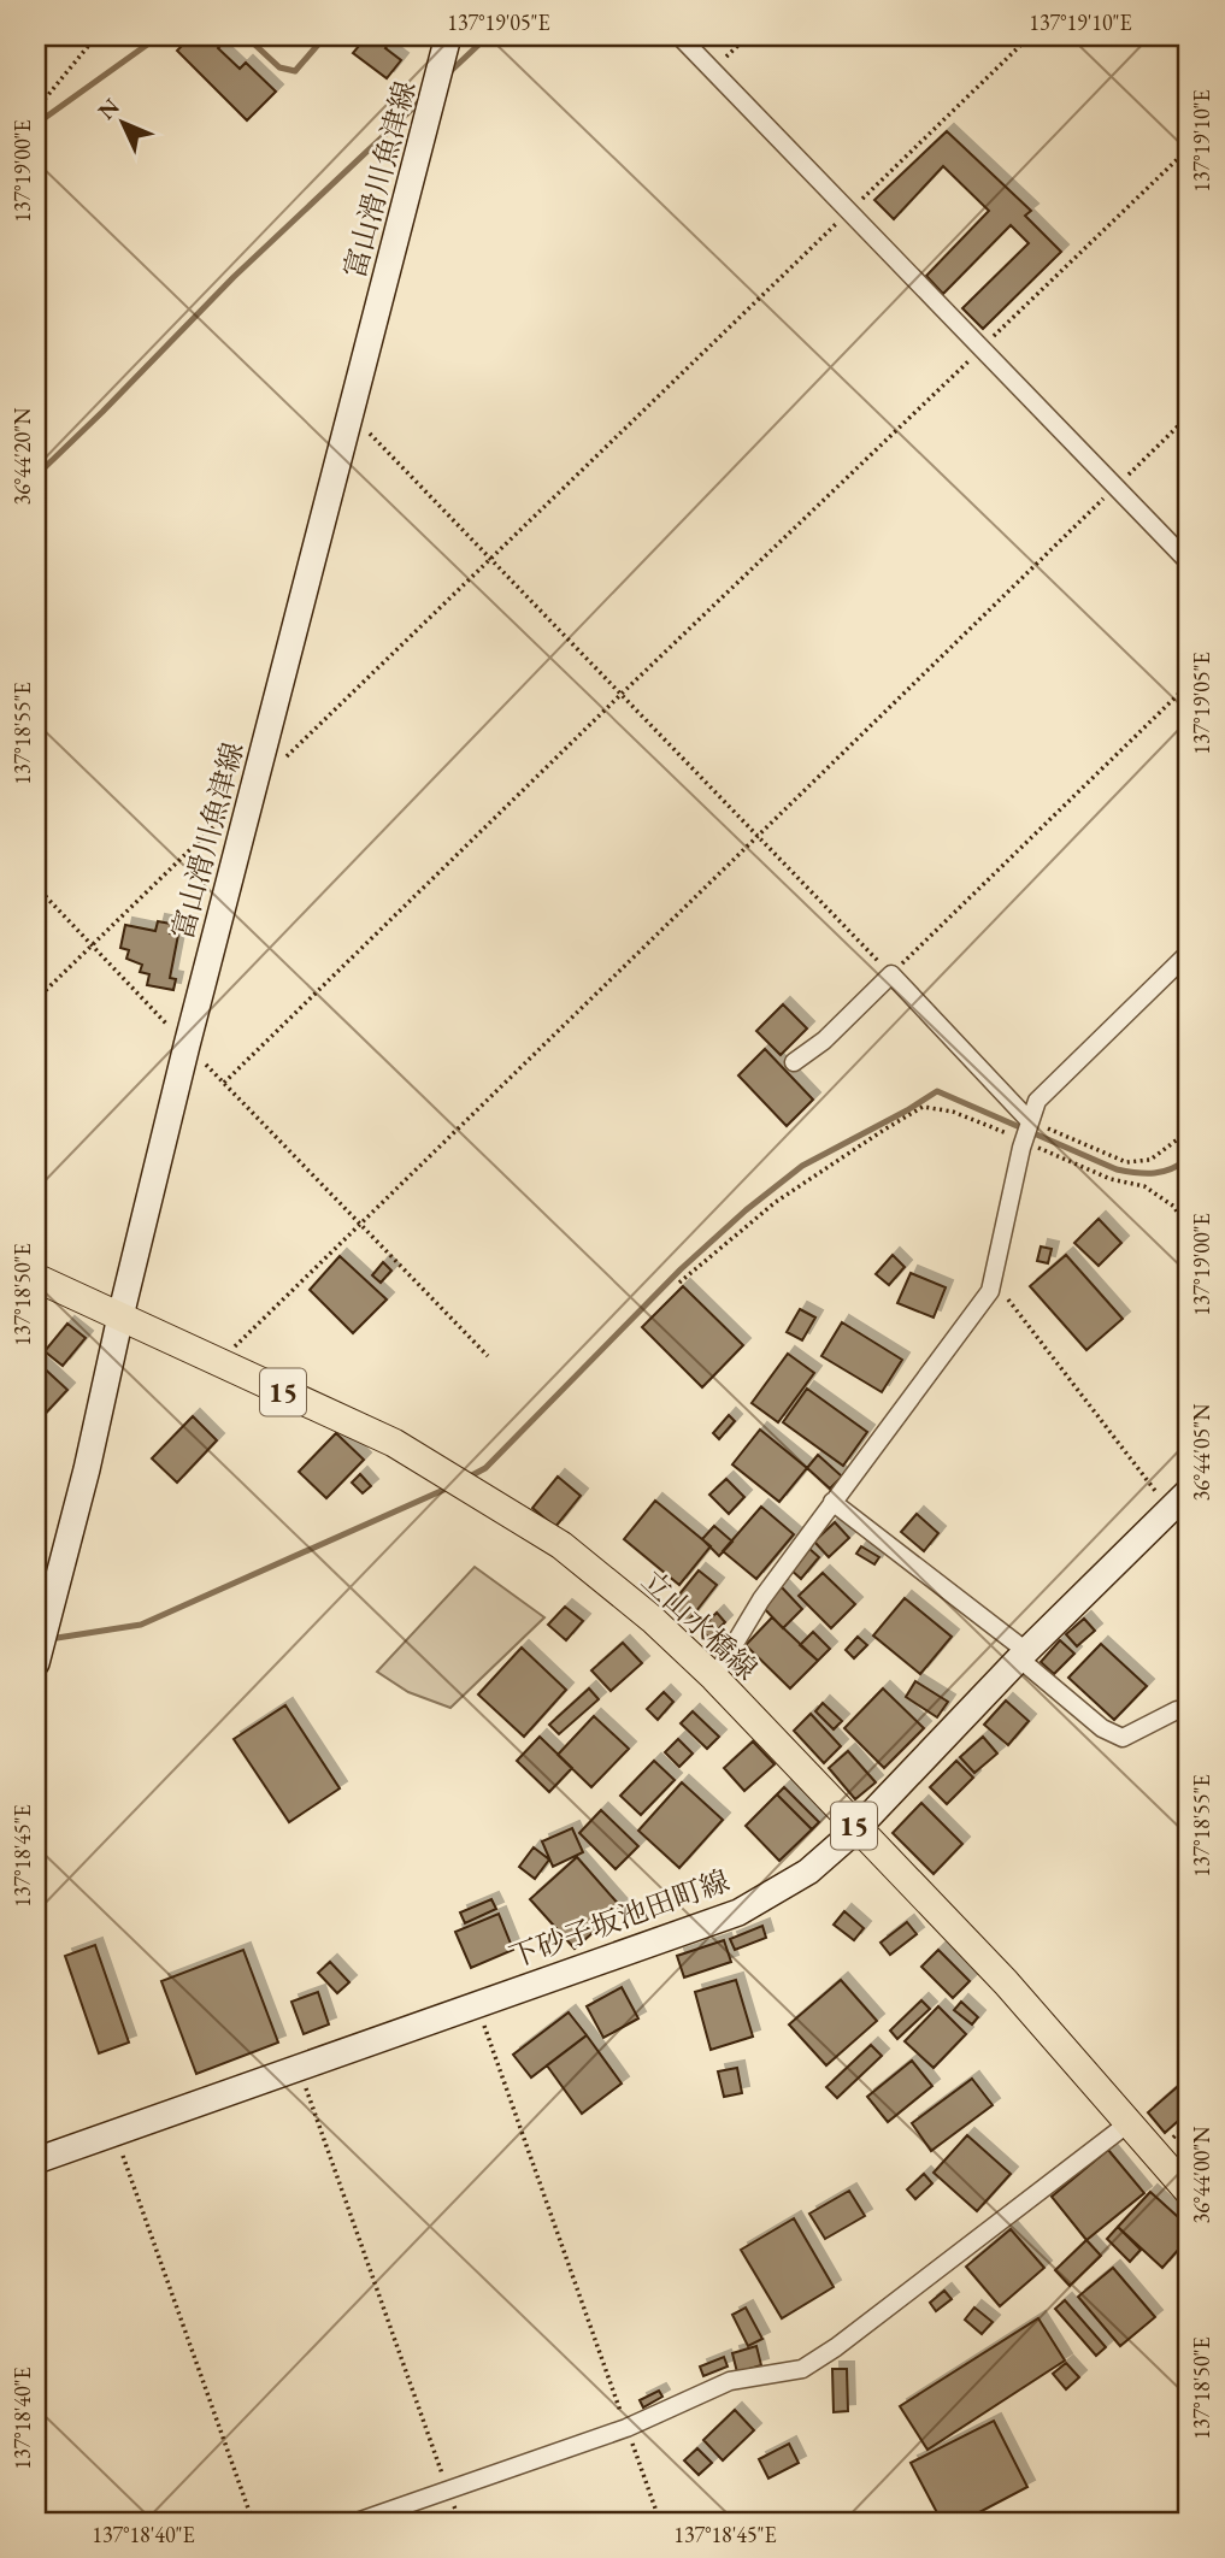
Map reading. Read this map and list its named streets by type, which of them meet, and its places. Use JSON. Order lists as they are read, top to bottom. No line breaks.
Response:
{"streets":{"main road":["富山滑川魚津線","15","立山水橋線","下砂子坂池田町線"]},"crossings":[["富山滑川魚津線","立山水橋線"],["立山水橋線","下砂子坂池田町線"]],"north":"top left","coordinates":["137°19'05\"E","137°19'10\"E","137°19'00\"E","36°44'20\"N","137°18'55\"E","137°18'50\"E","36°44'05\"N","137°18'45\"E","36°44'00\"N","137°18'40\"E"]}
